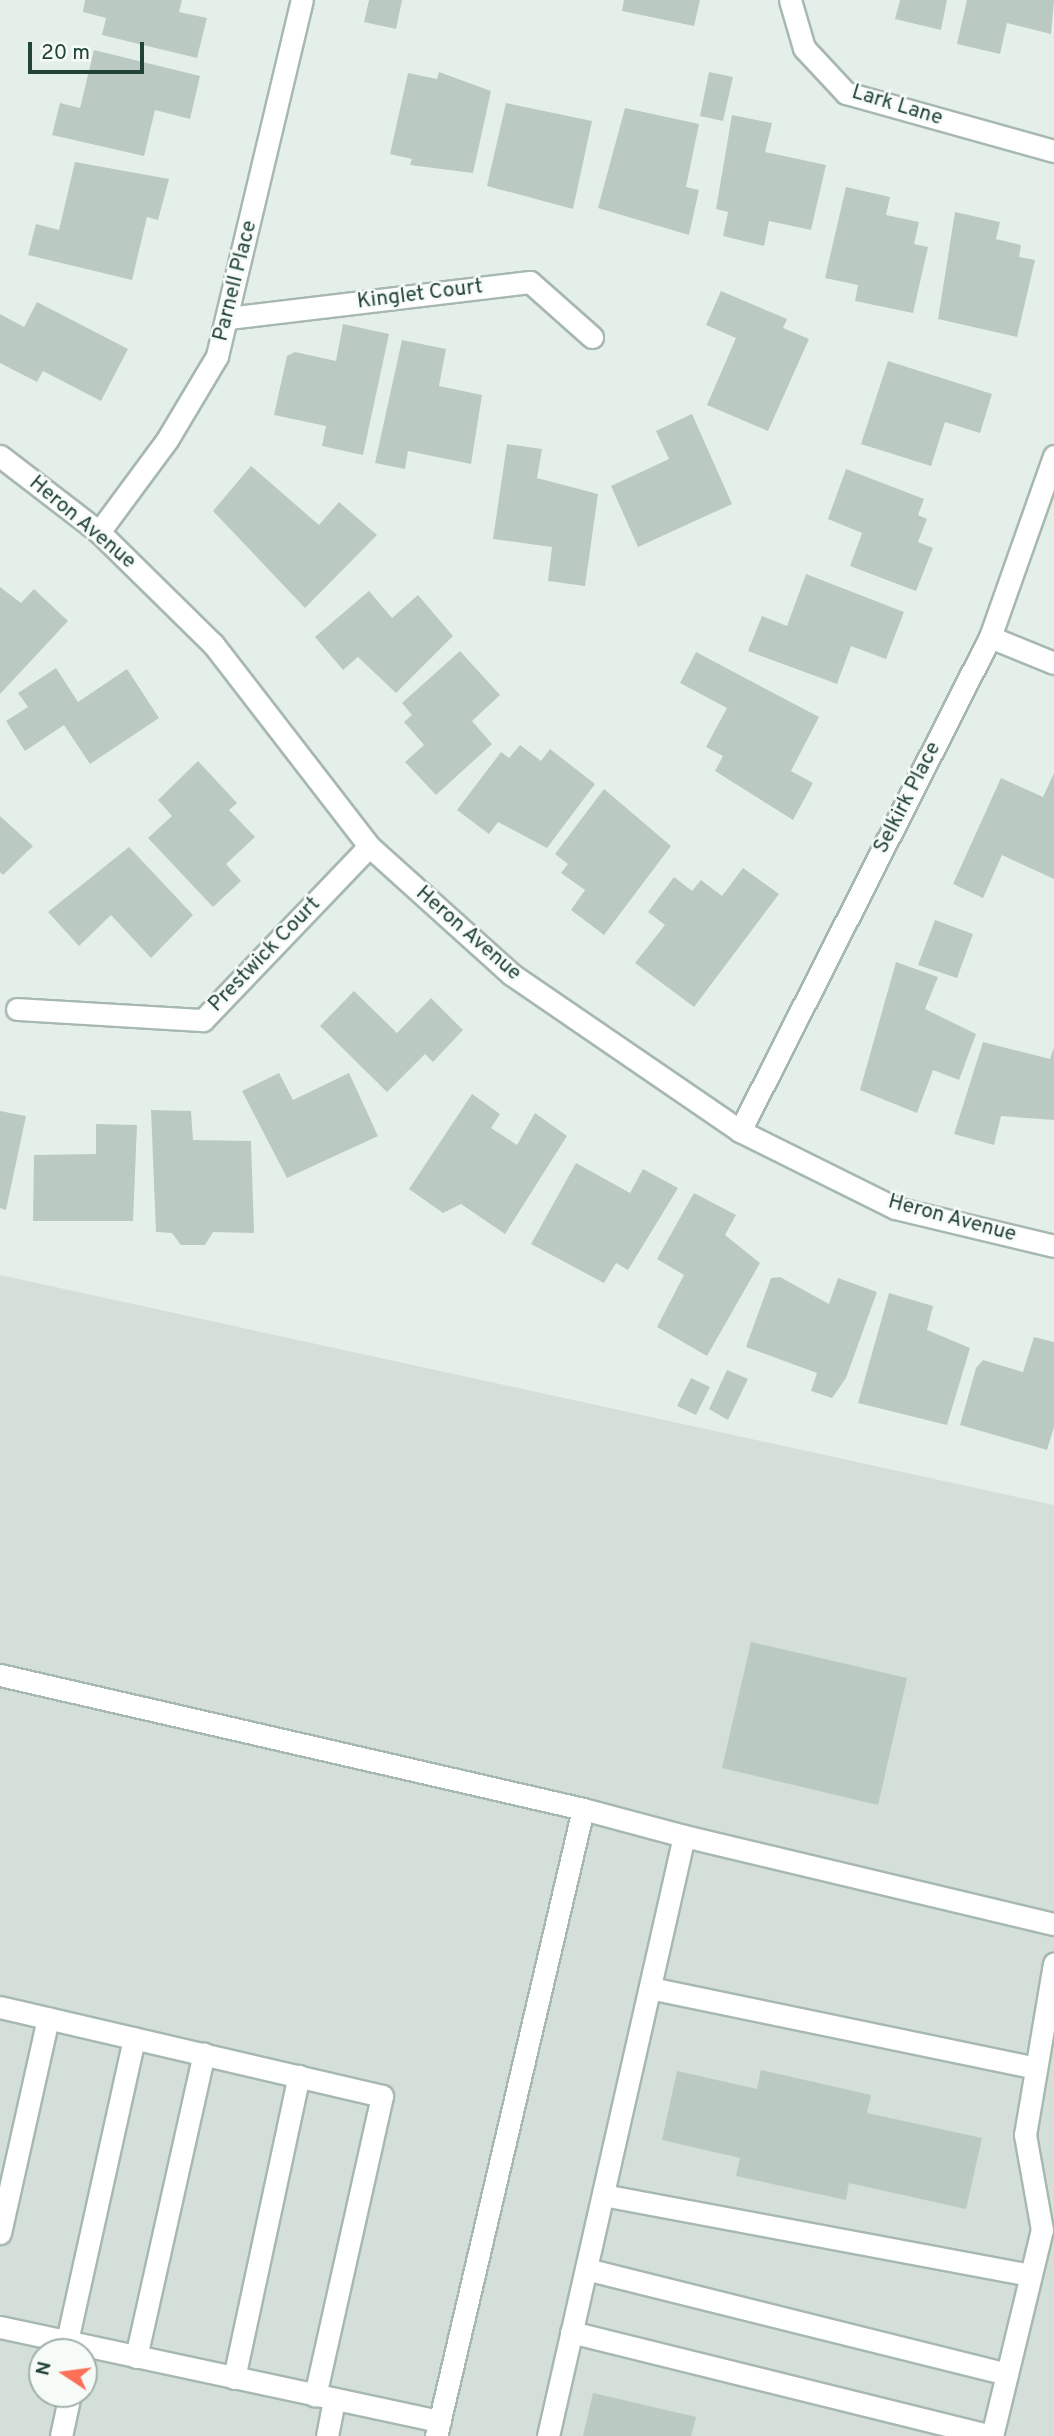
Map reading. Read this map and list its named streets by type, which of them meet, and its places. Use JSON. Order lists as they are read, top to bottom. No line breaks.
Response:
{"streets":{"street":["Lark Lane","Parnell Place","Kinglet Court","Heron Avenue","Selkirk Place","Prestwick Court"]},"crossings":[["Parnell Place","Kinglet Court"],["Parnell Place","Heron Avenue"],["Heron Avenue","Selkirk Place"],["Heron Avenue","Prestwick Court"]],"scale_bar":"20 m","north":"left"}
